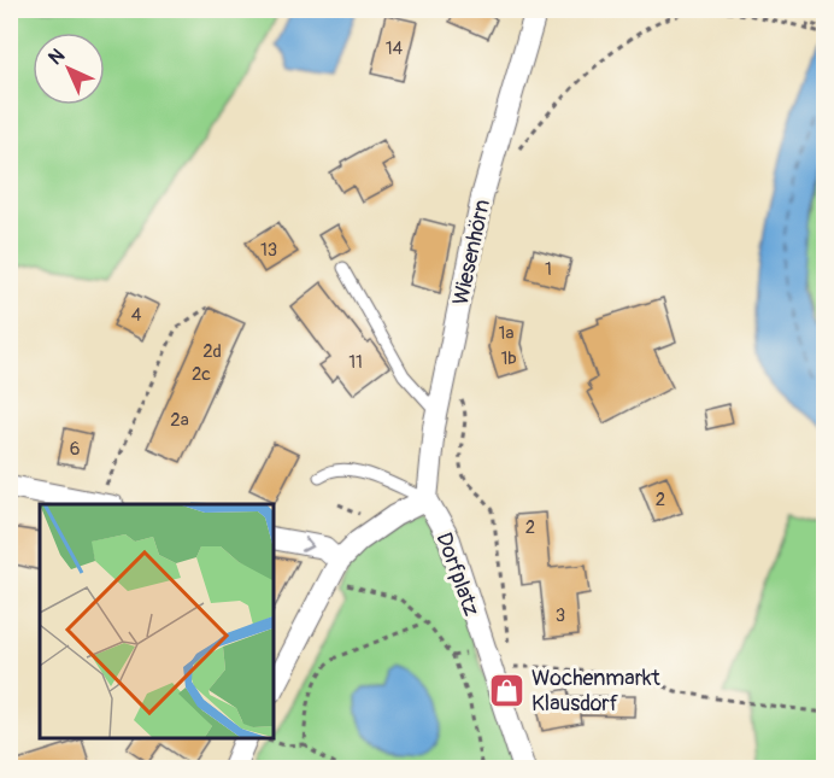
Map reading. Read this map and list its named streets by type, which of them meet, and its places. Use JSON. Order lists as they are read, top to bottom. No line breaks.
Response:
{"streets":{"street":["Wiesenhörn","Dorfplatz"]},"crossings":[["Wiesenhörn","Dorfplatz"]],"places":{"shop":["Wochenmarkt Klausdorf"]},"house_numbers":["14","13","1","4","1a","2d","1b","11","2c","2a","6","2","2","3"],"north":"top left"}
